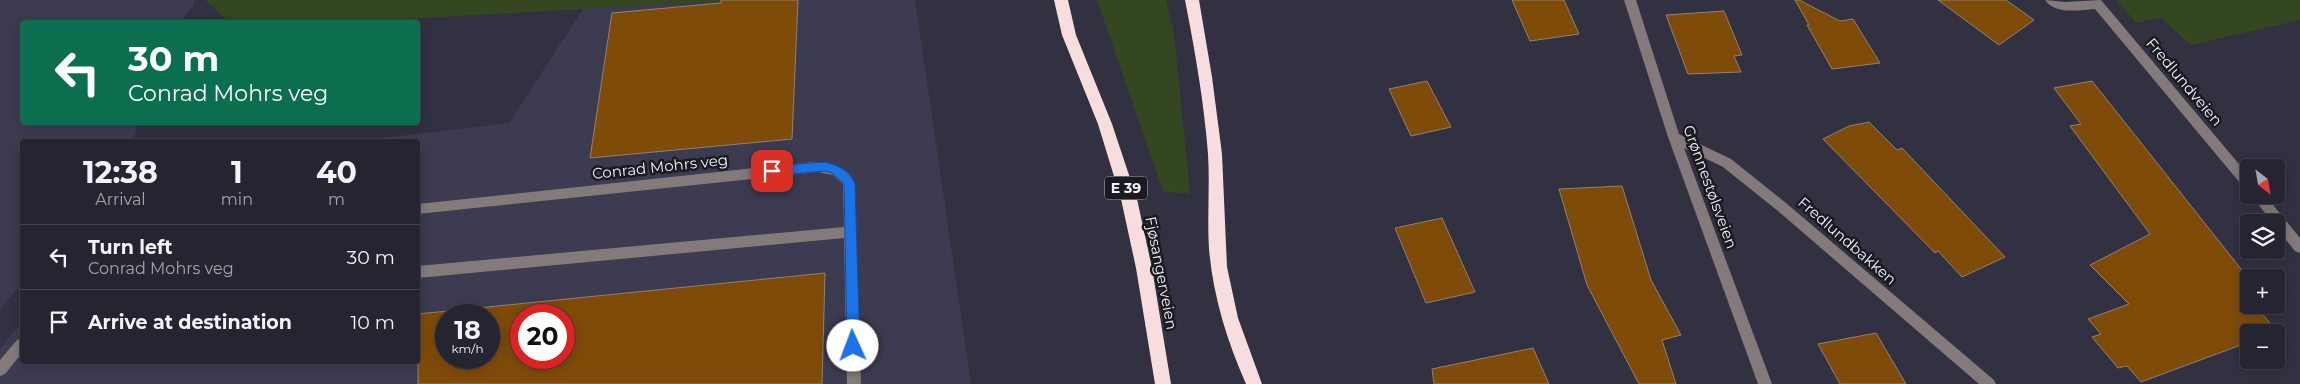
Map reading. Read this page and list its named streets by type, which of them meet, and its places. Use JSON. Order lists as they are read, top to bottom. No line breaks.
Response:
{"streets":{"highway":["E 39","Fjøsangerveien"],"street":["Fredlundveien","Conrad Mohrs veg","Grønnestølsveien","Fredlundbakken"]},"crossings":[["Grønnestølsveien","Fredlundbakken"]],"north":"bottom right","page":{"turn":["30 m","Conrad Mohrs veg"],"eta":["12:38","Arrival","1","min","40","m"],"map_buttons":["+","−"],"list":[{"name":"Turn left","note":"Conrad Mohrs veg","value":"30 m"},{"name":"Arrive at destination","value":"10 m"}],"speed":"18 km/h","limit":"20"}}
